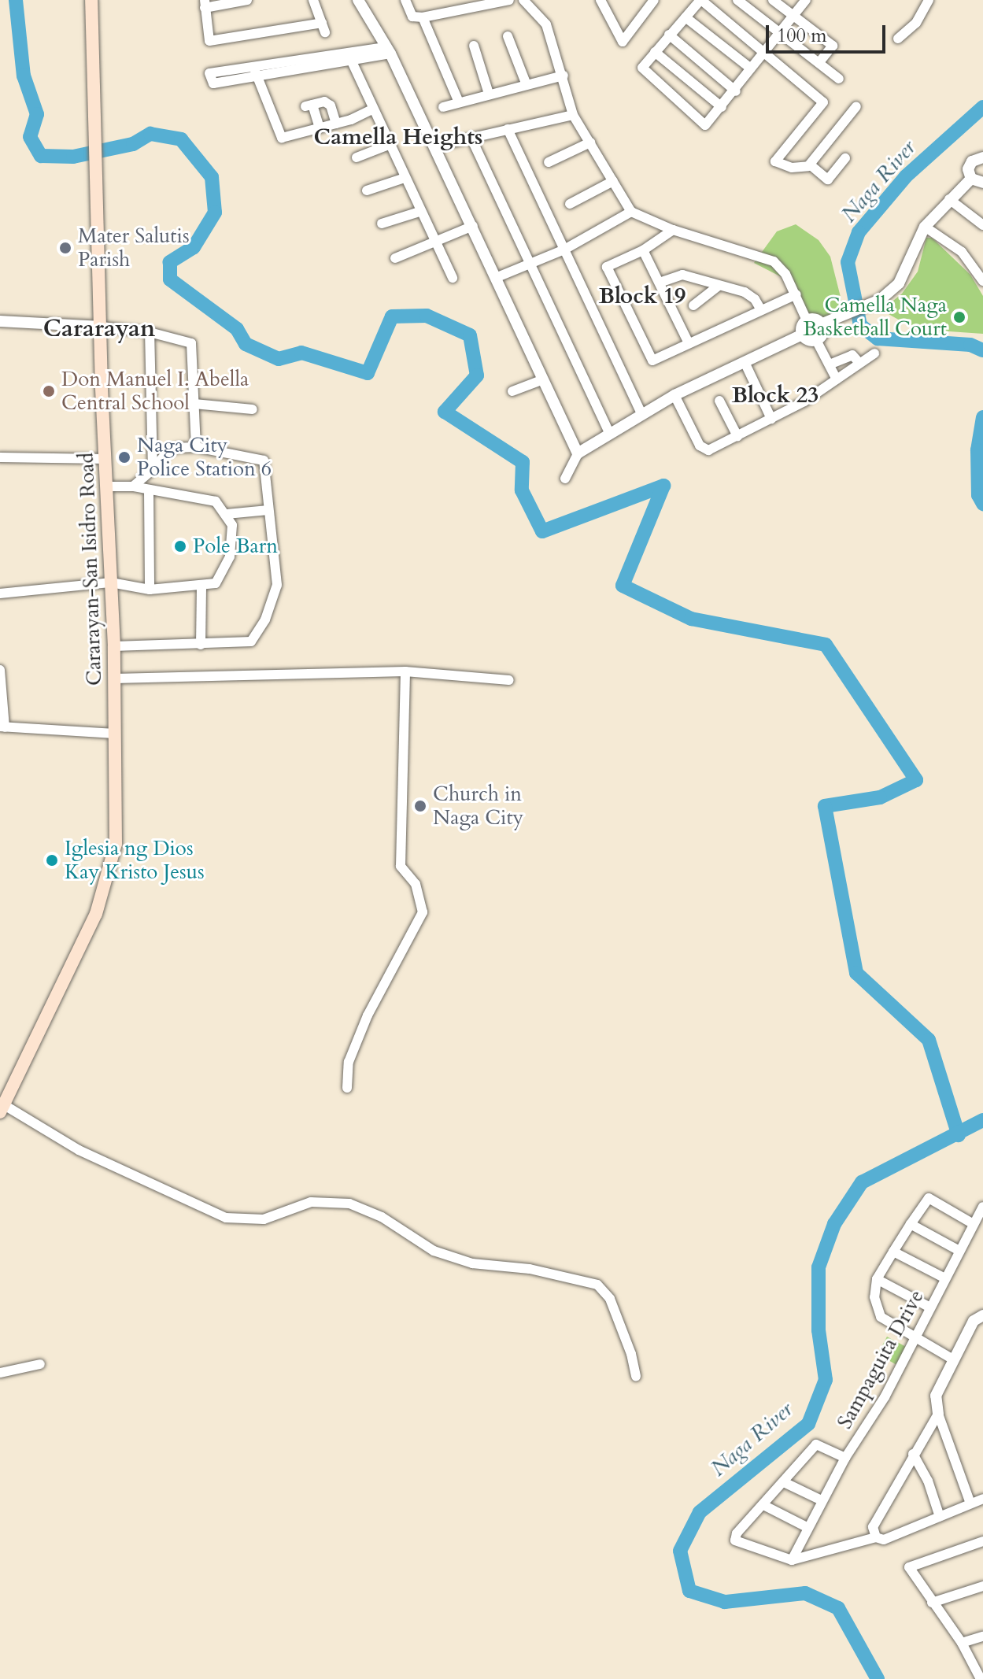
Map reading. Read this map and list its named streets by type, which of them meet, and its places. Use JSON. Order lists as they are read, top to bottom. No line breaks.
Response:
{"streets":{"main road":["Cararayan-San Isidro Road"],"street":["Sampaguita Drive"]},"districts":["Camella Heights","Block 19","Cararayan","Block 23"],"water":["Naga River"],"places":["Mater Salutis Parish","Camella Naga Basketball Court","Don Manuel I. Abella Central School","Naga City Police Station 6","Pole Barn","Church in Naga City","Iglesia ng Dios Kay Kristo Jesus"],"scale_bar":"100 m"}
